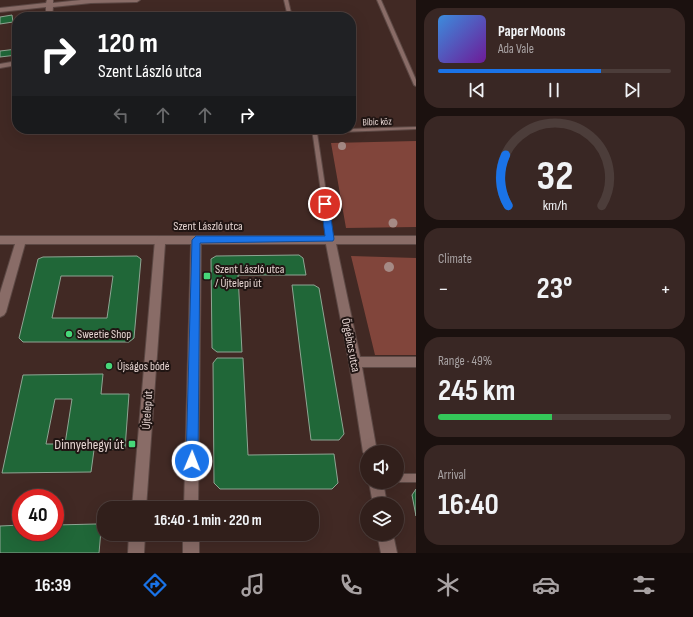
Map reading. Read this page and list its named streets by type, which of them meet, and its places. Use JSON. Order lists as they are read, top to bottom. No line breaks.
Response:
{"streets":{"street":["Szent László utca","Őrgébics utca","Újtelep út"],"lane":["Bíbic köz"]},"crossings":[["Szent László utca","Őrgébics utca"],["Szent László utca","Újtelep út"]],"places":{"transit":["Szent László utca / Újtelepi út","Dinnyehegyi út"],"other":["Sweetie Shop","Újságos bódé"]},"page":{"turn":["120 m","Szent László utca"],"song":["Paper Moons","Ada Vale"],"tile":["Climate",["Range · 49%","245 km"],["Arrival","16:40"]],"heat":["−","23°","+"],"limit":"40","trip":"16:40 · 1 min · 220 m","tabs":"16:39","gauge":["32","km/h"]}}
